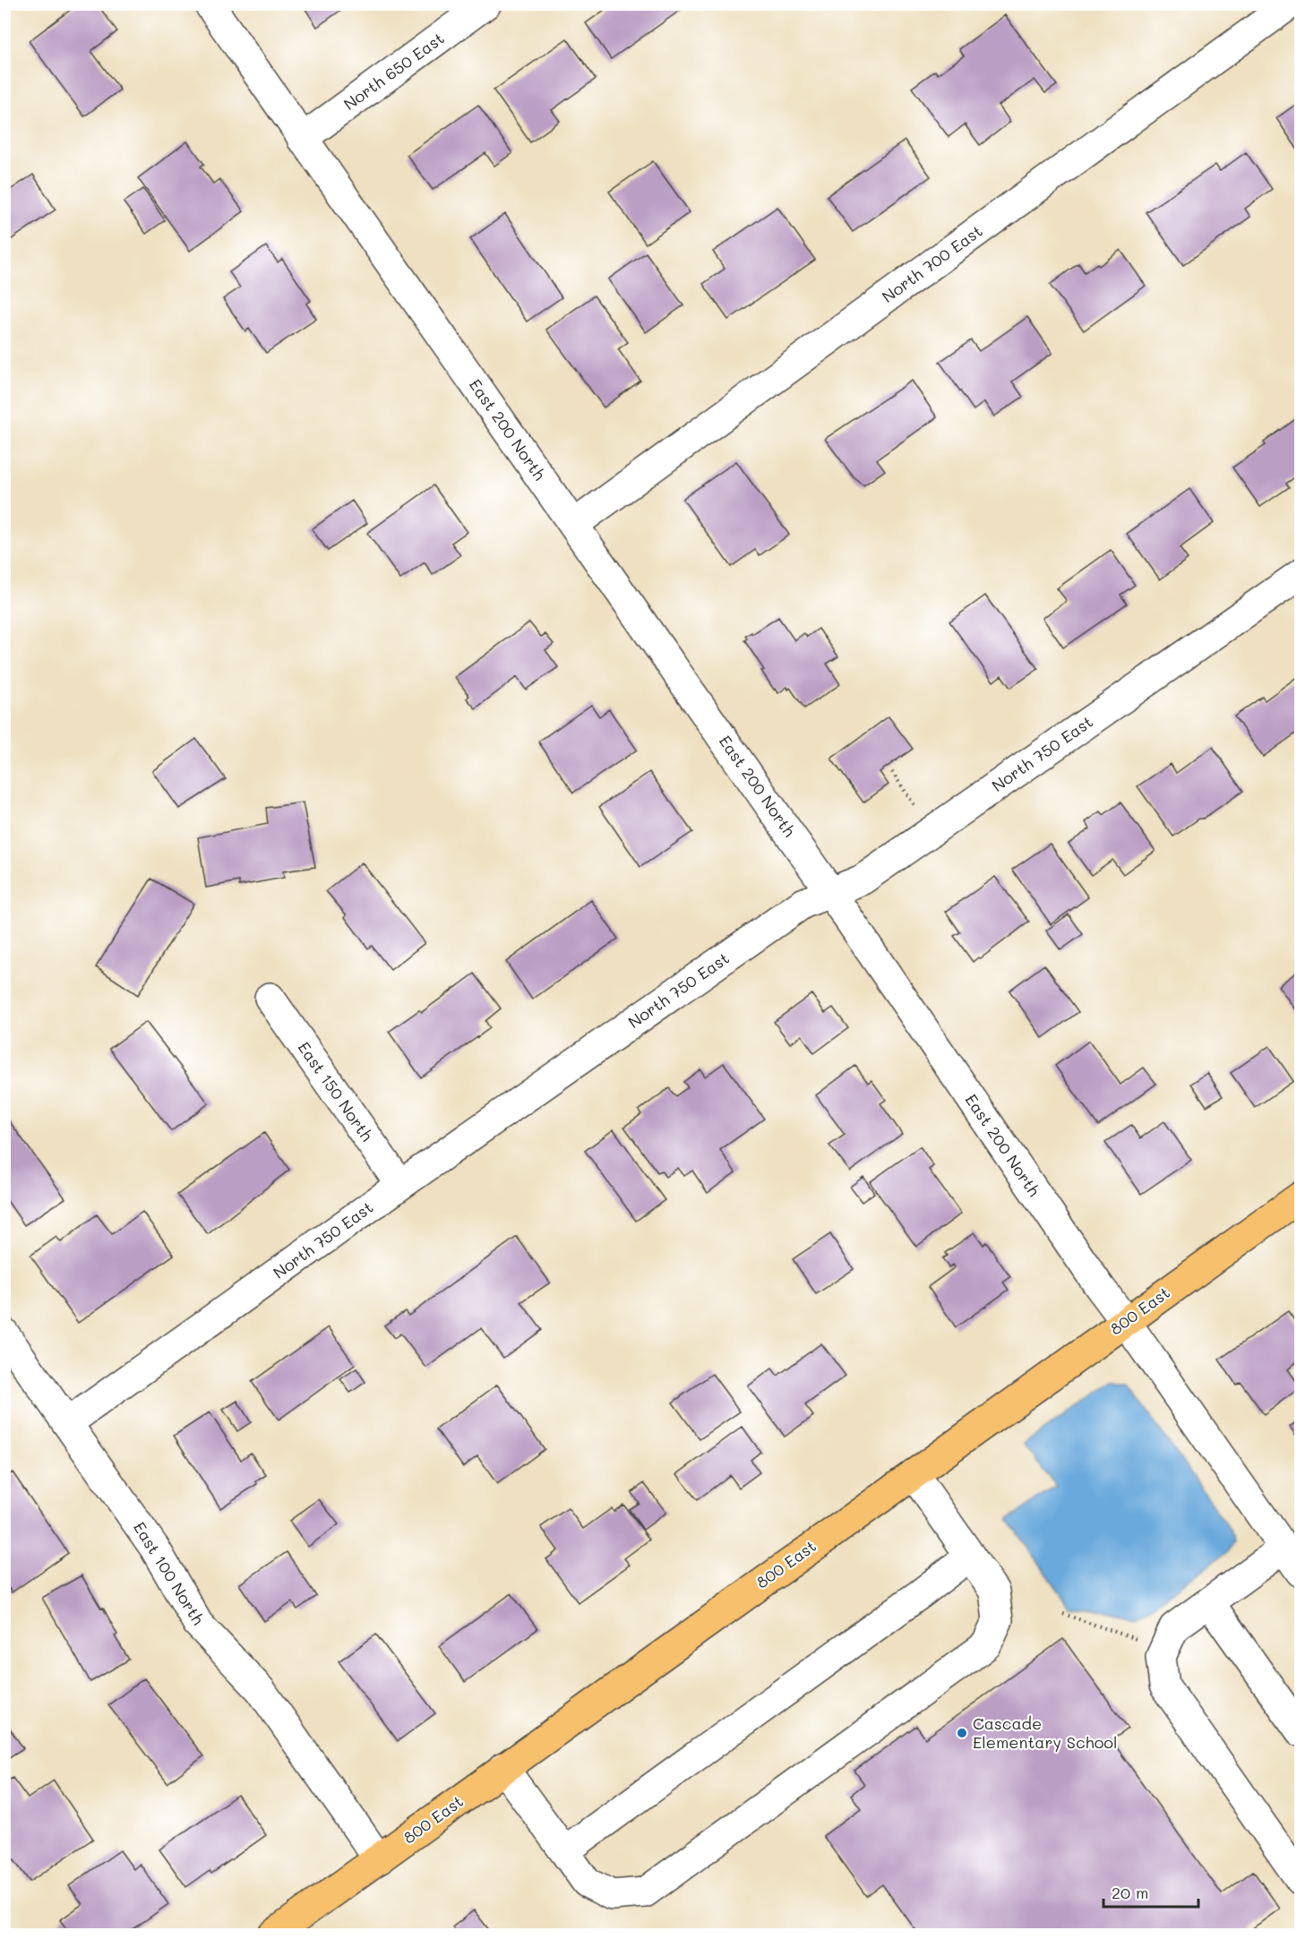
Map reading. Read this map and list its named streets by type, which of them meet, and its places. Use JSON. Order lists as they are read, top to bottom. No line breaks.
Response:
{"streets":{"main road":["800 East"],"street":["North 650 East","North 700 East","East 200 North","North 750 East","East 150 North","East 100 North"]},"crossings":[["North 650 East","East 200 North"],["North 700 East","East 200 North"],["East 200 North","North 750 East"],["East 200 North","800 East"],["North 750 East","East 150 North"],["North 750 East","East 100 North"],["800 East","East 100 North"]],"places":["Cascade Elementary School"],"scale_bar":"20 m"}
